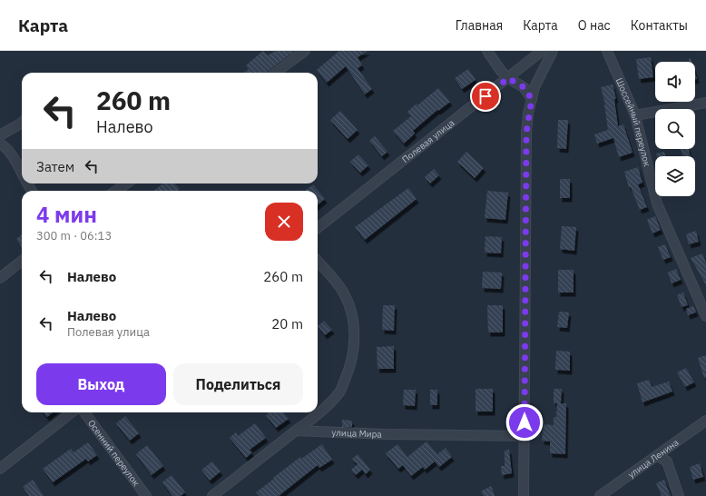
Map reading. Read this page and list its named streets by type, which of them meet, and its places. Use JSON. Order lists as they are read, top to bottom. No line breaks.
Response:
{"streets":{"street":["Шоссейный переулок","Полевая улица","улица Мира","Осенний переулок","улица Ленина"]},"page":{"header":"Карта","nav":["Главная","Карта","О нас","Контакты"],"turn":["260 m","Налево"],"then":"Затем","heading":["4 мин","300 m · 06:13"],"list":[{"name":"Налево","value":"260 m"},{"name":"Налево","note":"Полевая улица","value":"20 m"}],"buttons":["Выход","Поделиться"]}}
